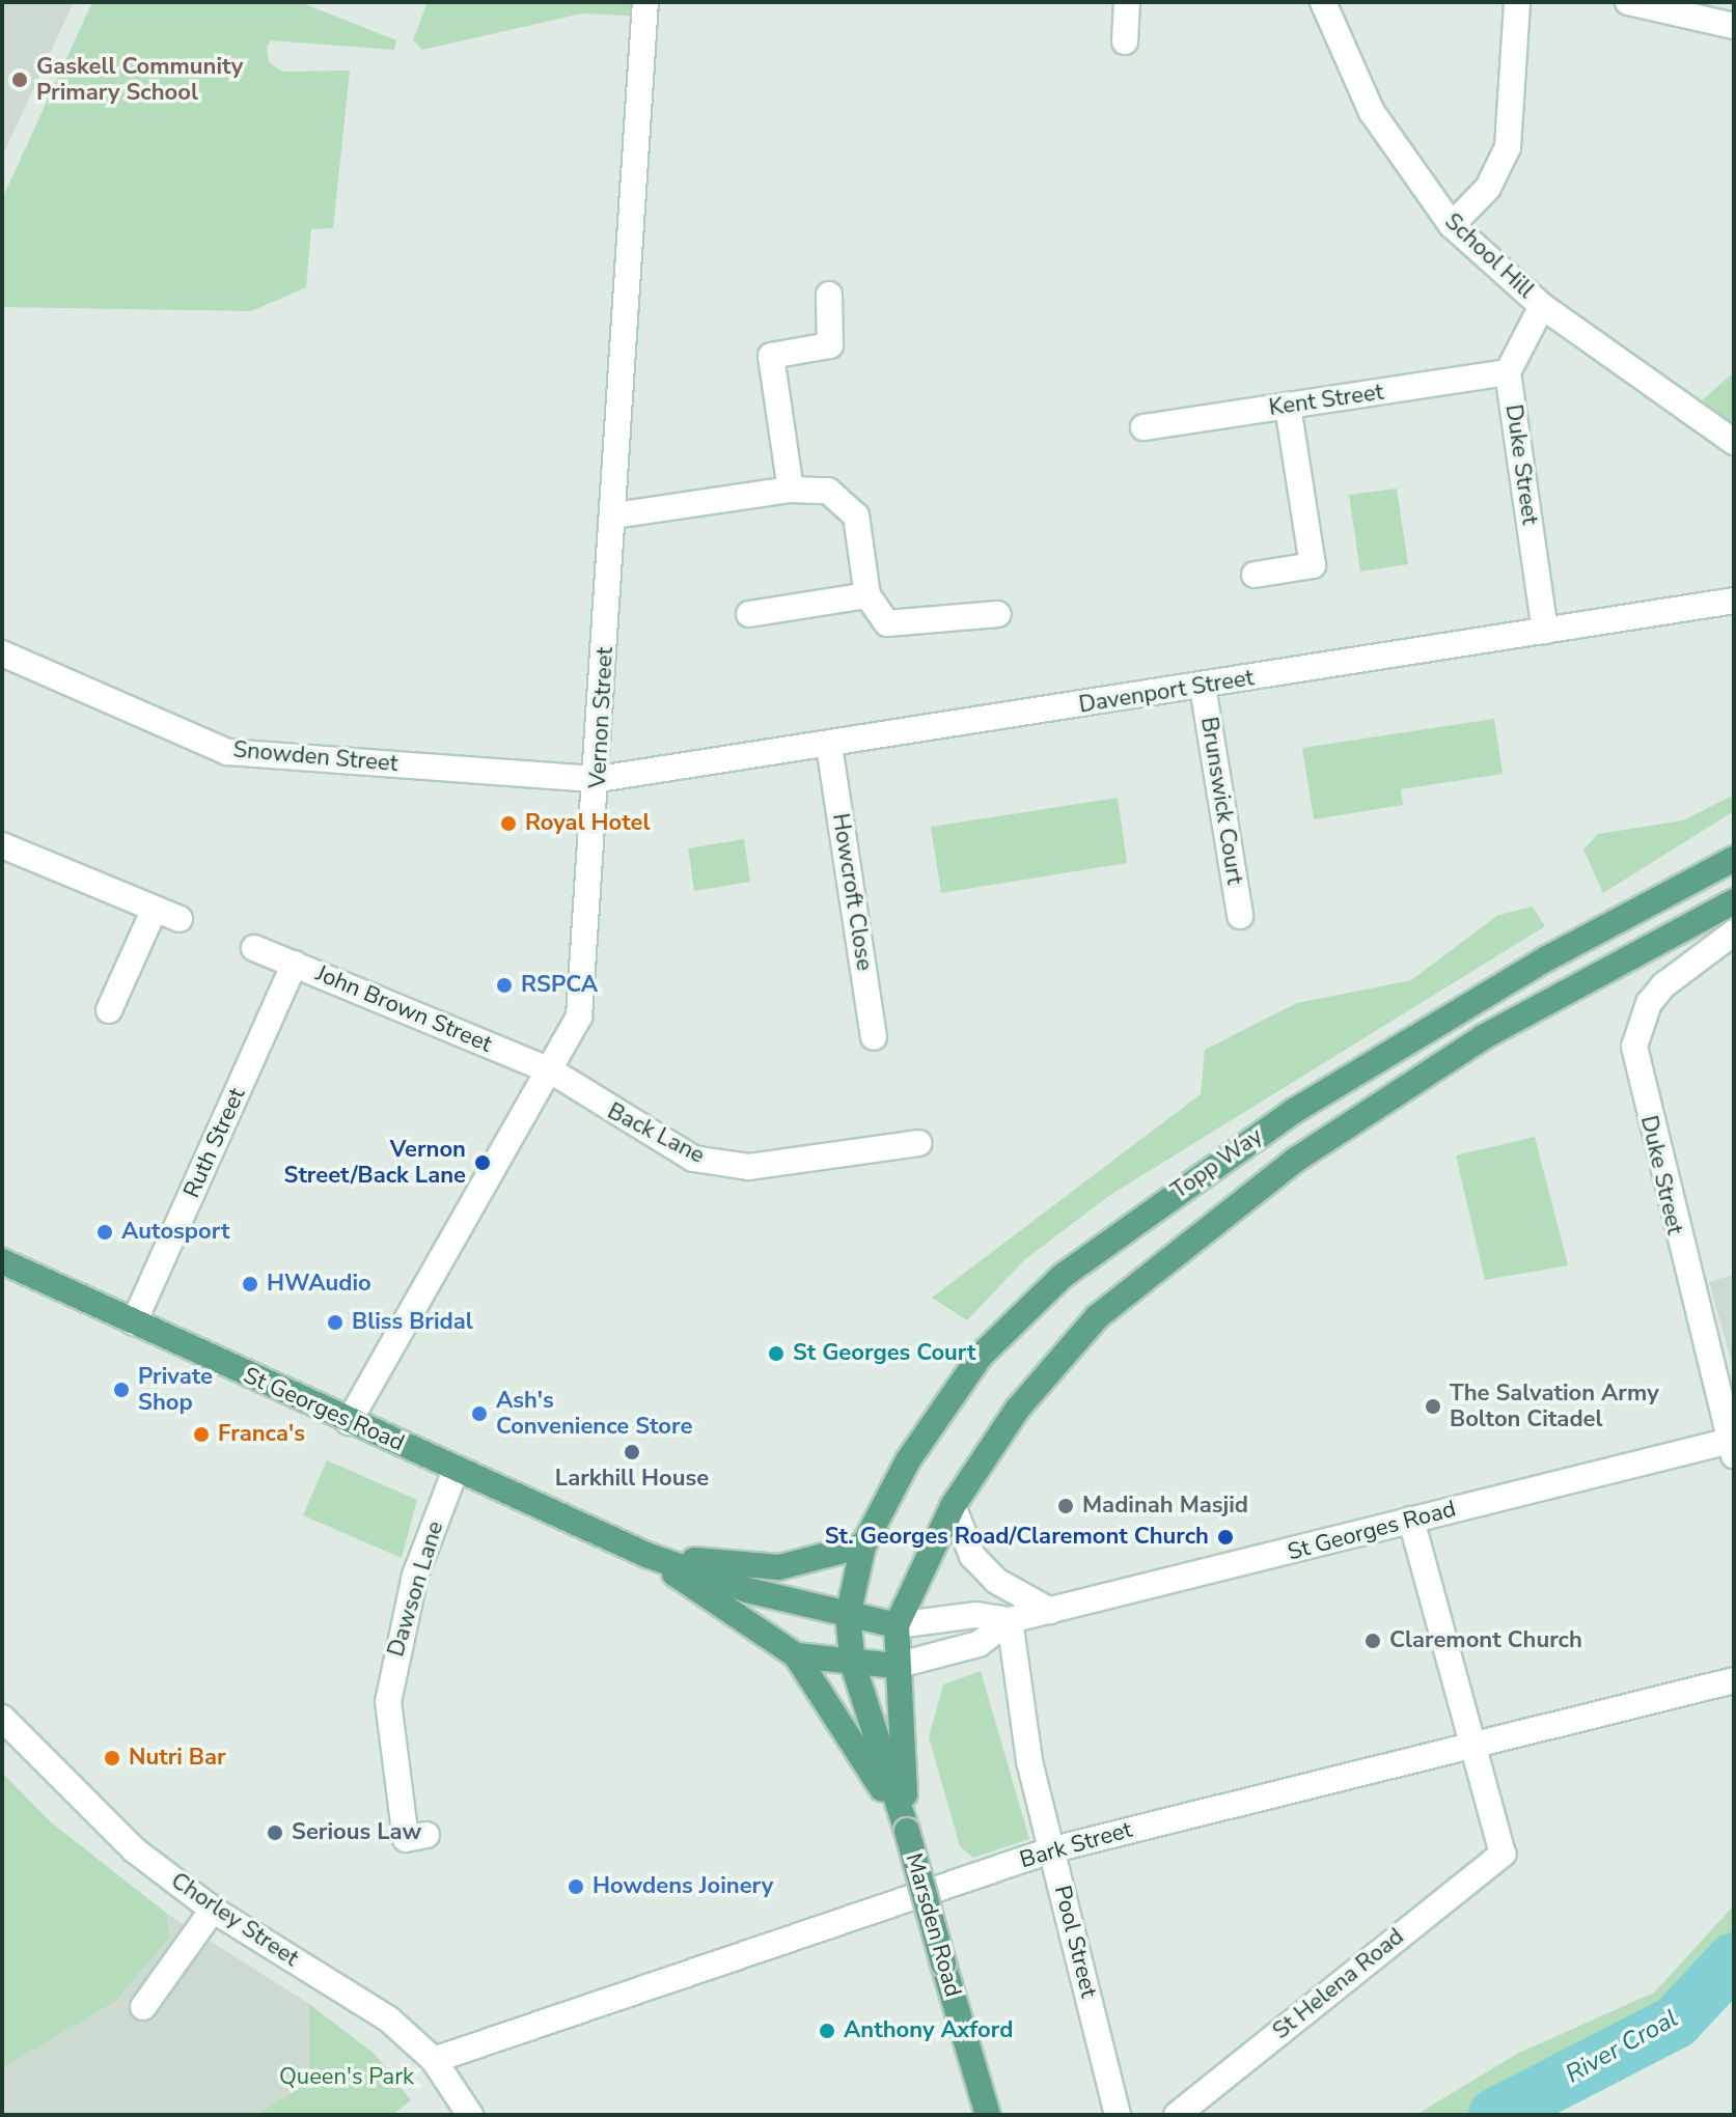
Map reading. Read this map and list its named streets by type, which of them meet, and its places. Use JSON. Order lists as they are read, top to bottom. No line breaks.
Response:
{"streets":{"main road":["Topp Way","St Georges Road","Marsden Road"],"street":["School Hill","Kent Street","Duke Street","Davenport Street","Vernon Street","Snowden Street","Brunswick Court","Howcroft Close","John Brown Street","Back Lane","Ruth Street","Dawson Lane","Bark Street","Chorley Street","Pool Street","St Helena Road"]},"crossings":[["School Hill","Duke Street"],["Kent Street","Duke Street"],["Duke Street","Davenport Street"],["Duke Street","St Georges Road"],["Davenport Street","Vernon Street"],["Davenport Street","Snowden Street"],["Davenport Street","Brunswick Court"],["Davenport Street","Howcroft Close"],["Vernon Street","Snowden Street"],["Vernon Street","John Brown Street"],["Vernon Street","Back Lane"],["Vernon Street","St Georges Road"],["John Brown Street","Back Lane"],["John Brown Street","Ruth Street"],["Ruth Street","St Georges Road"],["Topp Way","St Georges Road"],["Topp Way","Marsden Road"],["St Georges Road","Dawson Lane"],["St Georges Road","Marsden Road"],["St Georges Road","Pool Street"],["Bark Street","Chorley Street"],["Bark Street","Pool Street"],["Bark Street","St Helena Road"]],"water":["River Croal"],"parks":["Queen's Park"],"places":["Gaskell Community Primary School","Royal Hotel","RSPCA","Vernon Street/Back Lane","Autosport","HWAudio","Bliss Bridal","St Georges Court","Private Shop","The Salvation Army Bolton Citadel","Ash's Convenience Store","Franca's","Larkhill House","Madinah Masjid","St. Georges Road/Claremont Church","Claremont Church","Nutri Bar","Serious Law","Howdens Joinery","Anthony Axford"]}
